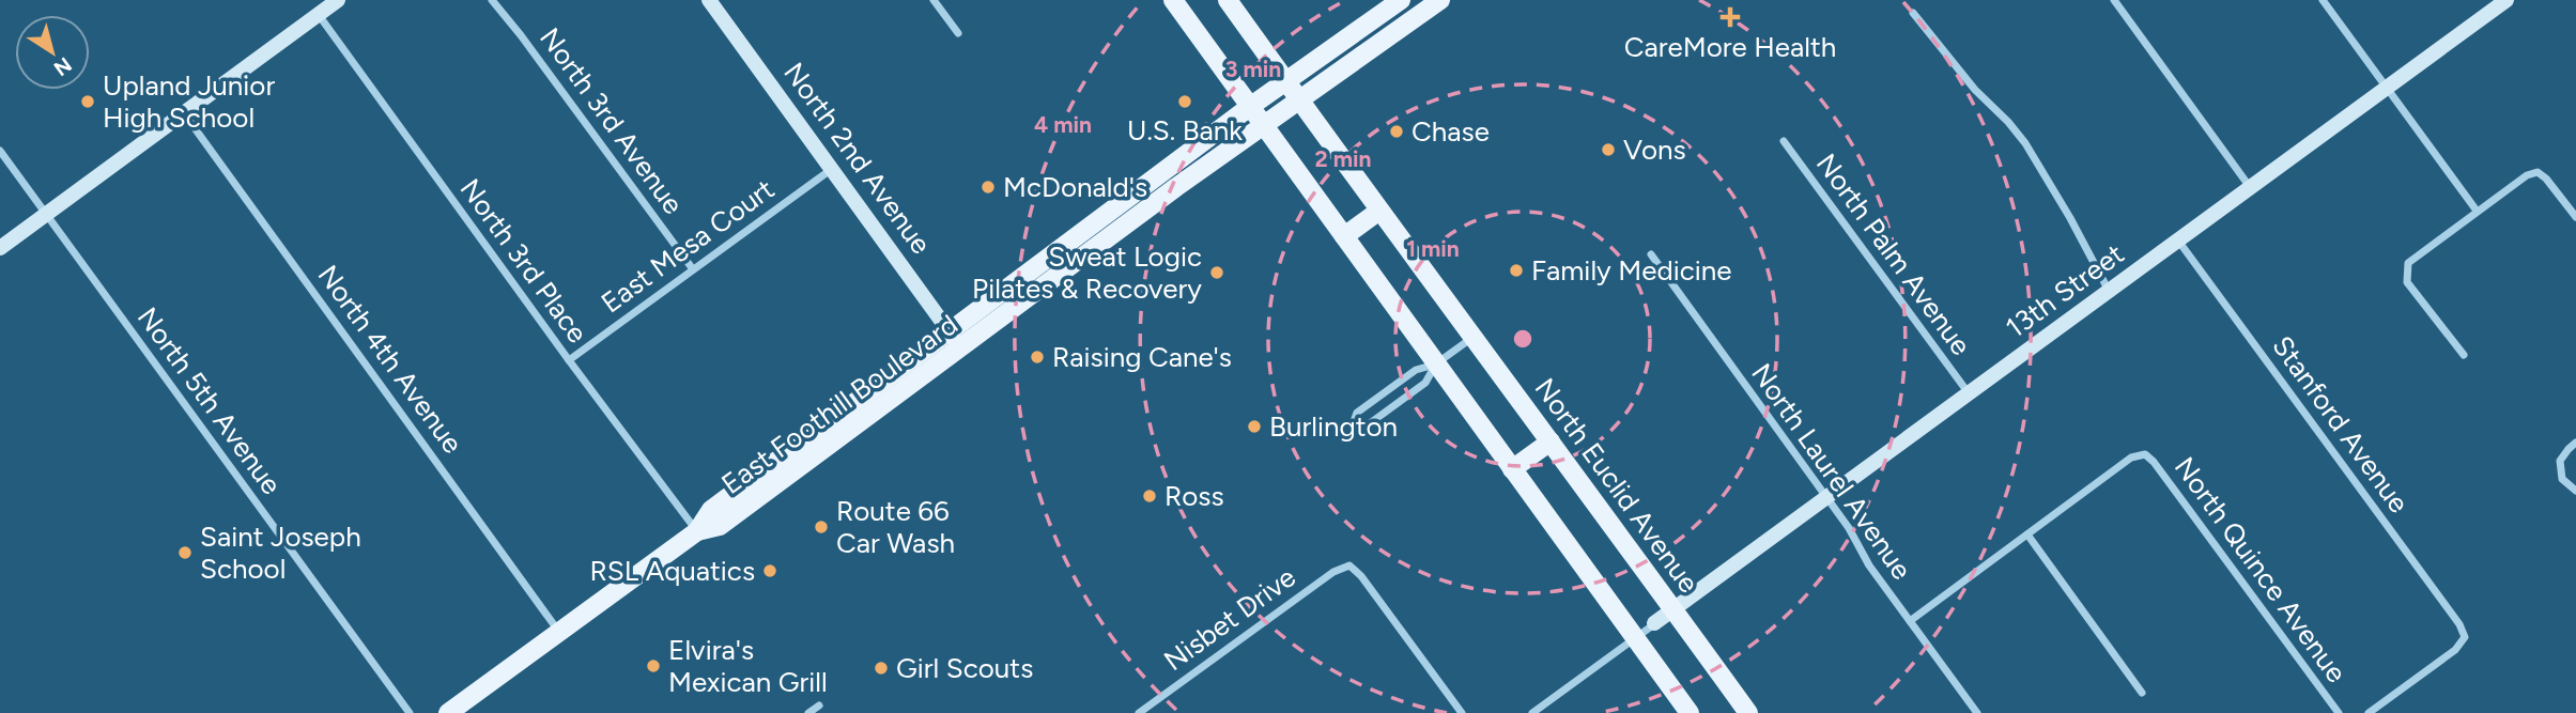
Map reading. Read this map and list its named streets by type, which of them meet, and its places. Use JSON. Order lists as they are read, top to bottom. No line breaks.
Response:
{"streets":{"main road":["East Foothill Boulevard","North Euclid Avenue"],"street":["North 3rd Avenue","North 2nd Avenue","East Mesa Court","North Palm Avenue","North 3rd Place","13th Street","North 4th Avenue","North 5th Avenue","Stanford Avenue","North Laurel Avenue","North Quince Avenue","Nisbet Drive"]},"crossings":[["North 3rd Avenue","East Mesa Court"],["North 2nd Avenue","East Mesa Court"],["North 2nd Avenue","East Foothill Boulevard"],["East Mesa Court","North 3rd Place"],["North Palm Avenue","13th Street"],["North 3rd Place","East Foothill Boulevard"],["13th Street","Stanford Avenue"],["13th Street","North Laurel Avenue"],["13th Street","North Euclid Avenue"],["North 4th Avenue","East Foothill Boulevard"],["East Foothill Boulevard","North Euclid Avenue"]],"places":{"health":["CareMore Health"],"other":["Upland Junior High School","U.S. Bank","Chase","Vons","McDonald's","Family Medicine","Sweat Logic Pilates & Recovery","Raising Cane's","Burlington","Ross","Route 66 Car Wash","Saint Joseph School","RSL Aquatics","Elvira's Mexican Grill","Girl Scouts"]},"north":"bottom right","rings":["3 min","4 min","2 min","1 min"]}
